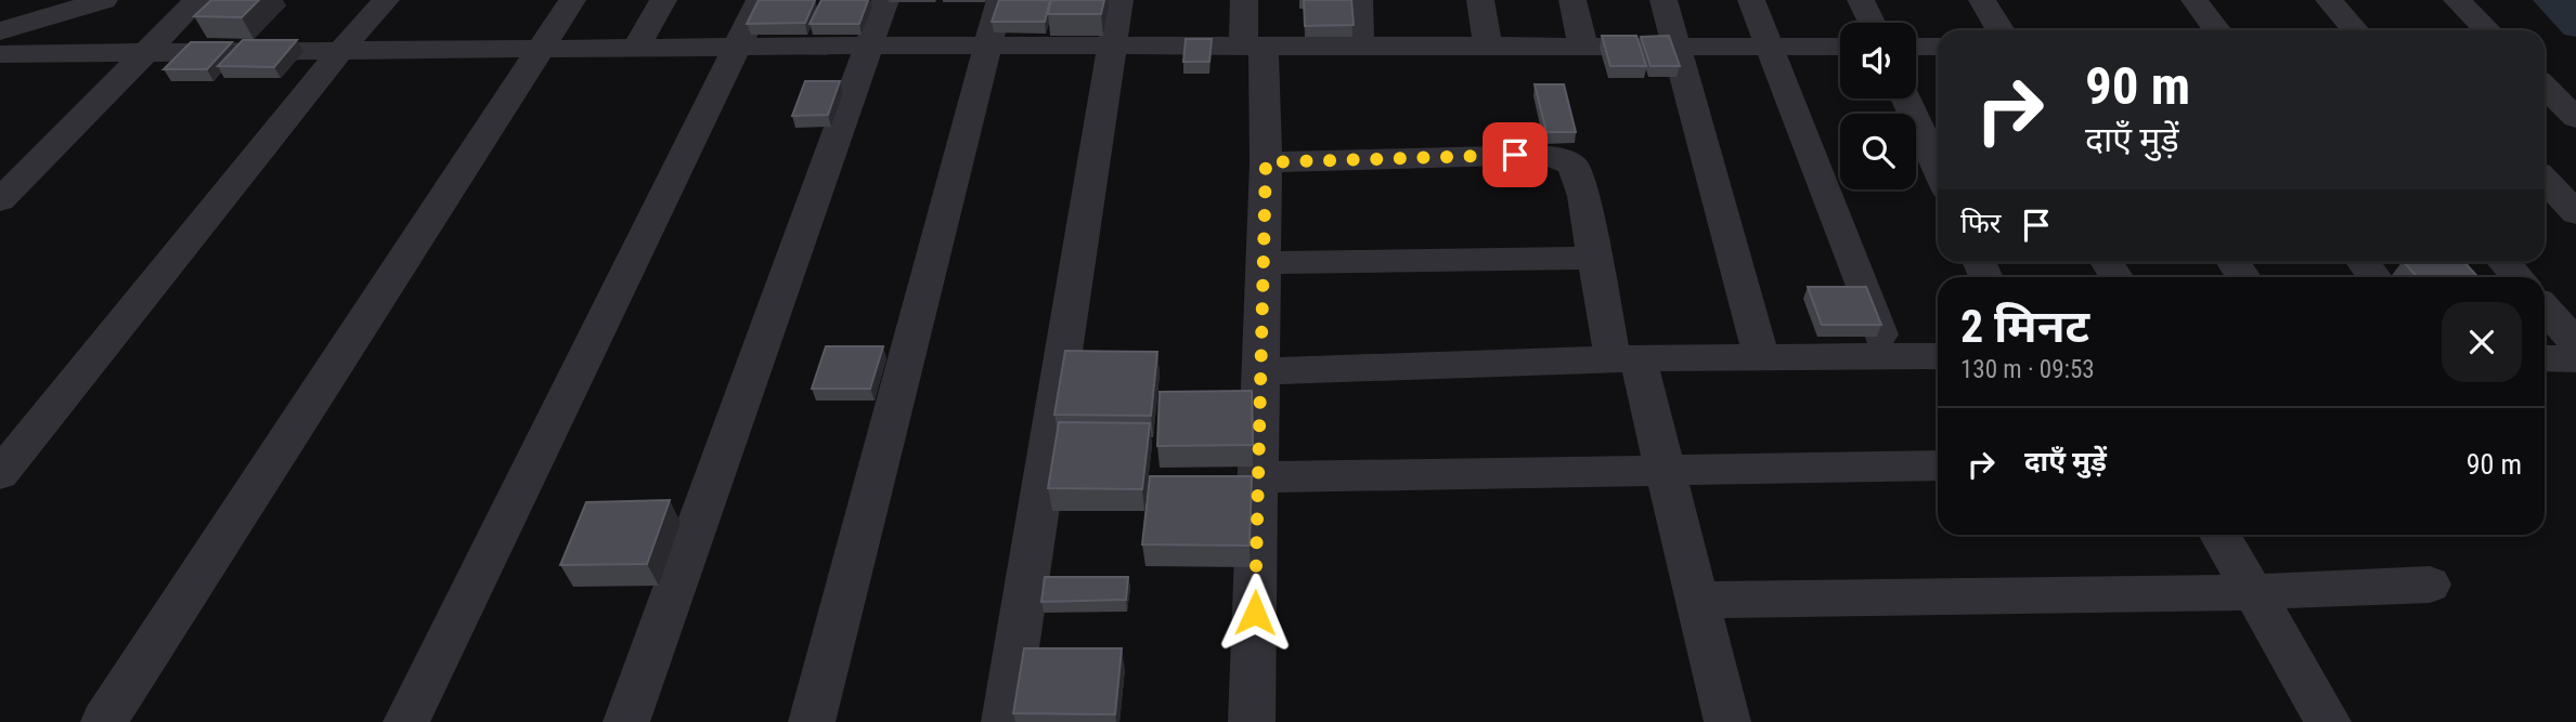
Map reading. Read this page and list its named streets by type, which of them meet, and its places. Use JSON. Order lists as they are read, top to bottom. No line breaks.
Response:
{"page":{"turn":["90 m","दाएँ मुड़ें"],"then":"फिर","heading":["2 मिनट","130 m · 09:53"],"list":[{"name":"दाएँ मुड़ें","value":"90 m"}]}}
